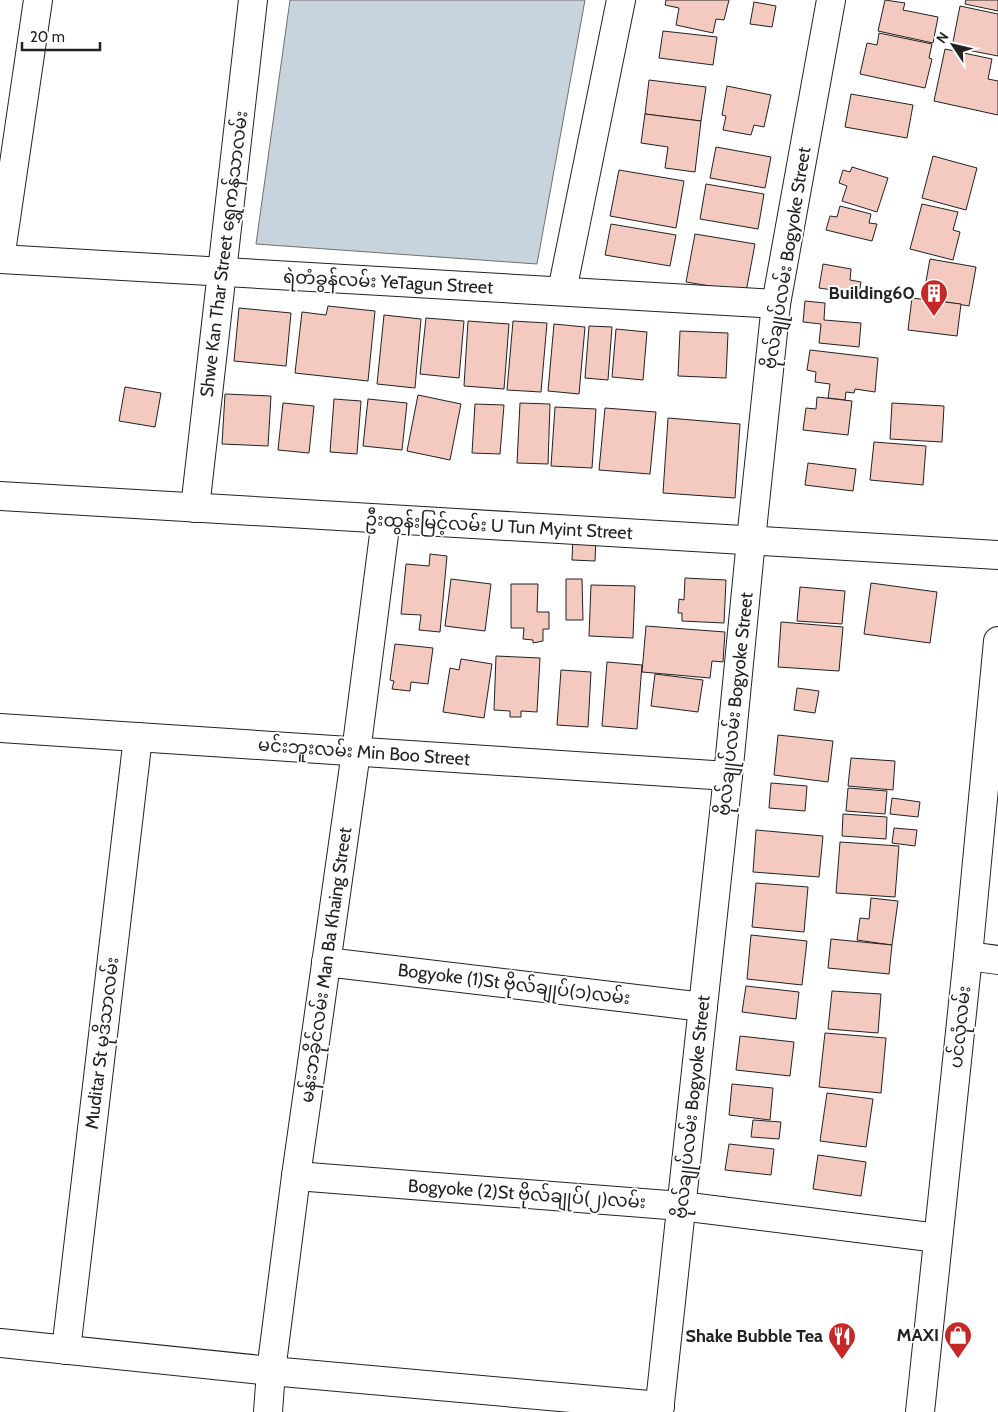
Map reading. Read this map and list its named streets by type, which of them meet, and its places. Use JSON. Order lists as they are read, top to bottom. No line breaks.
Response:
{"streets":{"street":["Shwe Kan Thar Street ရွှေကန်သာလမ်း","ဗိုလ်ချုပ်လမ်း Bogyoke Street","ရဲတံခွန်လမ်း YeTagun Street","ဦးထွန်းမြင့်လမ်း U Tun Myint Street","မင်းဘူးလမ်း Min Boo Street","မန်းဘခိုင်လမ်း Man Ba Khaing Street","Bogyoke (1)St ဗိုလ်ချုပ်(၁)လမ်း","ပင်လုံလမ်း","Muditar St မုဒိသာလမ်း","Bogyoke (2)St ဗိုလ်ချုပ်(၂)လမ်း"]},"crossings":[["Shwe Kan Thar Street ရွှေကန်သာလမ်း","ရဲတံခွန်လမ်း YeTagun Street"],["Shwe Kan Thar Street ရွှေကန်သာလမ်း","ဦးထွန်းမြင့်လမ်း U Tun Myint Street"],["ဗိုလ်ချုပ်လမ်း Bogyoke Street","ရဲတံခွန်လမ်း YeTagun Street"],["ဗိုလ်ချုပ်လမ်း Bogyoke Street","ဦးထွန်းမြင့်လမ်း U Tun Myint Street"],["ဗိုလ်ချုပ်လမ်း Bogyoke Street","မင်းဘူးလမ်း Min Boo Street"],["ဗိုလ်ချုပ်လမ်း Bogyoke Street","Bogyoke (1)St ဗိုလ်ချုပ်(၁)လမ်း"],["ဗိုလ်ချုပ်လမ်း Bogyoke Street","Bogyoke (2)St ဗိုလ်ချုပ်(၂)လမ်း"],["ဦးထွန်းမြင့်လမ်း U Tun Myint Street","မန်းဘခိုင်လမ်း Man Ba Khaing Street"],["မင်းဘူးလမ်း Min Boo Street","မန်းဘခိုင်လမ်း Man Ba Khaing Street"],["မင်းဘူးလမ်း Min Boo Street","Muditar St မုဒိသာလမ်း"],["မန်းဘခိုင်လမ်း Man Ba Khaing Street","Bogyoke (1)St ဗိုလ်ချုပ်(၁)လမ်း"],["မန်းဘခိုင်လမ်း Man Ba Khaing Street","Bogyoke (2)St ဗိုလ်ချုပ်(၂)လမ်း"],["ပင်လုံလမ်း","Bogyoke (2)St ဗိုလ်ချုပ်(၂)လမ်း"]],"places":{"building":["Building60"],"shop":["MAXI"],"restaurant":["Shake Bubble Tea"]},"scale_bar":"20 m","north":"top left"}
